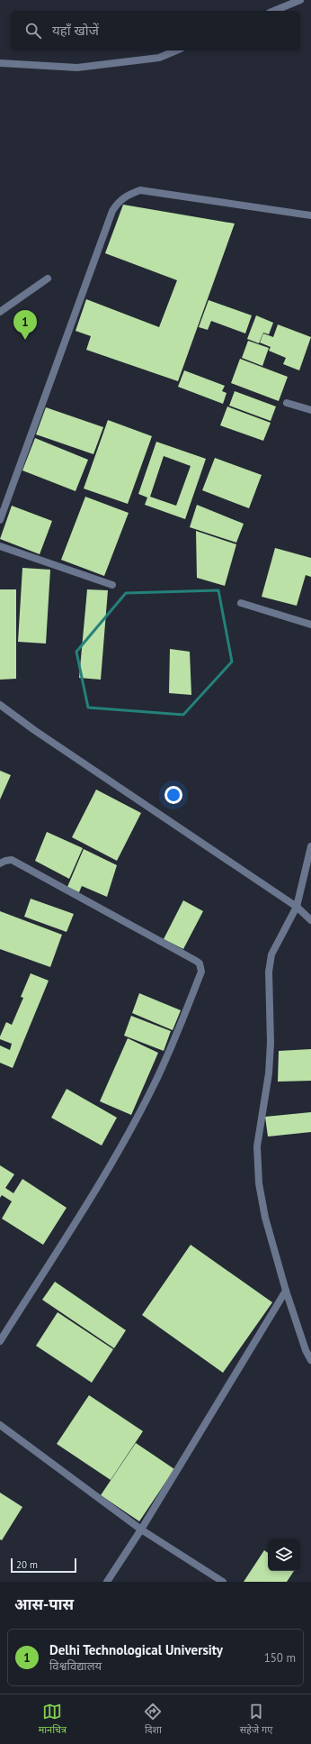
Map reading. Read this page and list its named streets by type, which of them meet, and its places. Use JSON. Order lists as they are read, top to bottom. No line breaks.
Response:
{"scale_bar":"20 m","page":{"search":"यहाँ खोजें","pins":"1","scale":"20 m","heading":"आस-पास","list":[{"mark":"1","name":"Delhi Technological University","note":"विश्वविद्यालय","value":"150 m"}],"nav":["मानचित्र","दिशा","सहेजे गए"]}}
